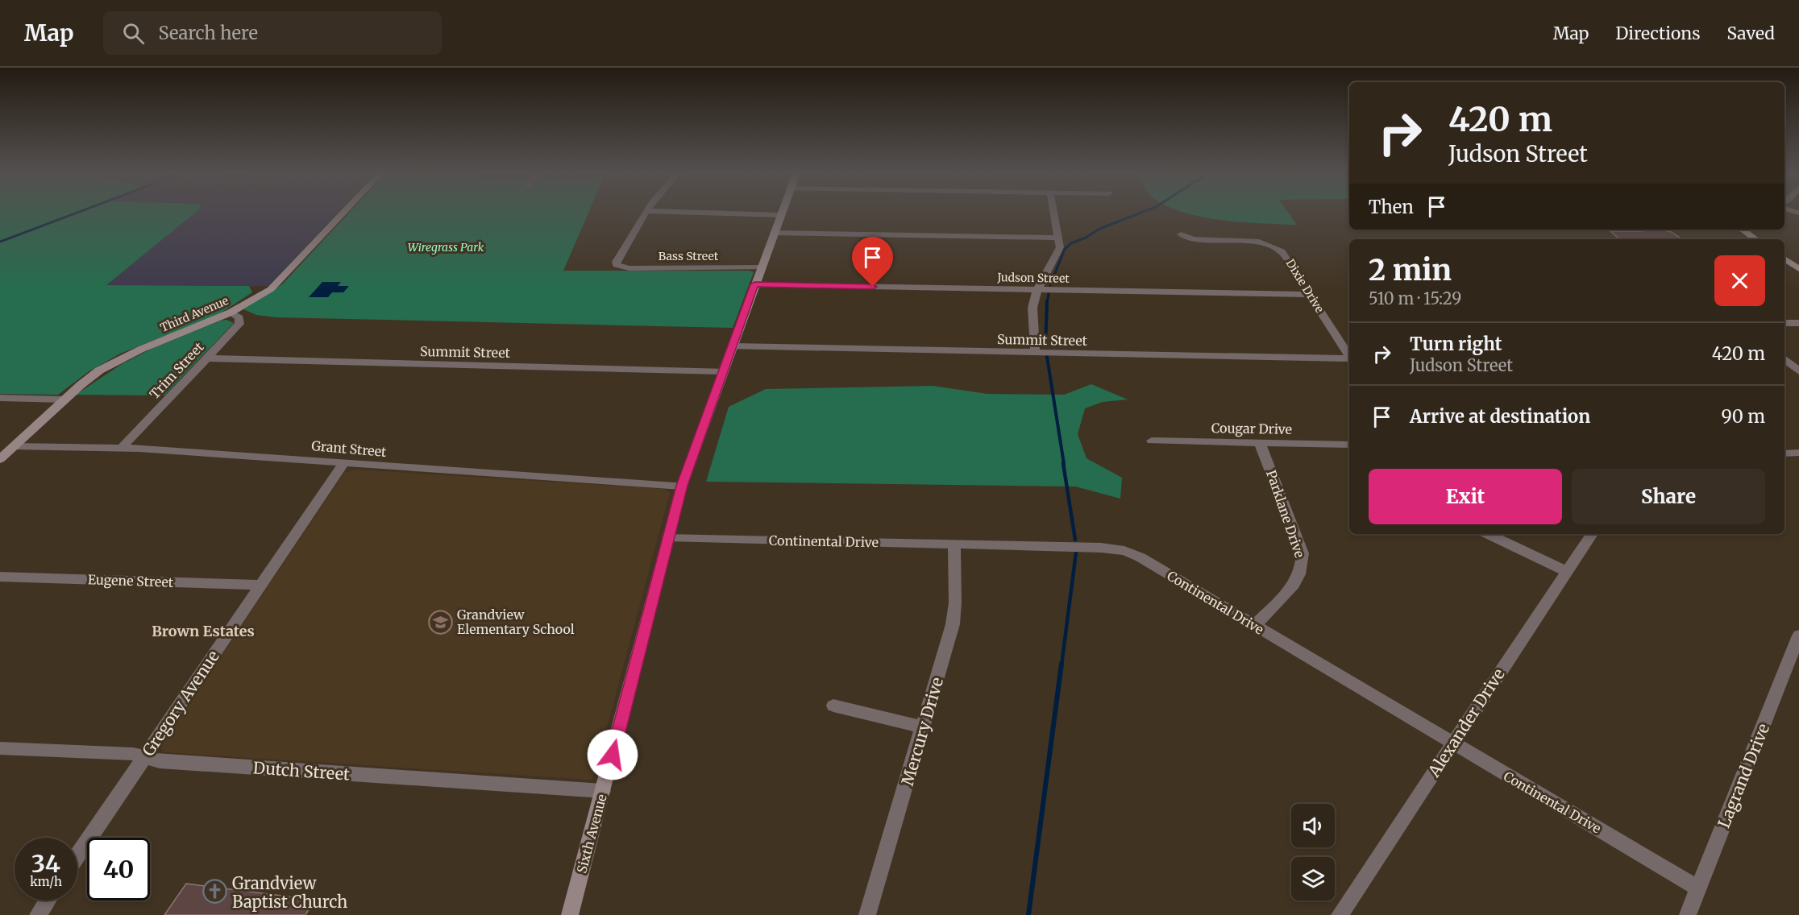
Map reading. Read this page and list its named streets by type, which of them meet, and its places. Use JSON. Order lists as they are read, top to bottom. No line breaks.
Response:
{"streets":{"street":["Bass Street","Judson Street","Dixie Drive","Third Avenue","Summit Street","Trim Street","Cougar Drive","Grant Street","Parklane Drive","Continental Drive","Eugene Street","Gregory Avenue","Alexander Drive","Mercury Drive","Dutch Street","Lagrand Drive","Sixth Avenue"]},"crossings":[["Bass Street","Sixth Avenue"],["Judson Street","Dixie Drive"],["Judson Street","Sixth Avenue"],["Third Avenue","Trim Street"],["Third Avenue","Grant Street"],["Summit Street","Trim Street"],["Summit Street","Sixth Avenue"],["Trim Street","Grant Street"],["Cougar Drive","Parklane Drive"],["Grant Street","Gregory Avenue"],["Grant Street","Sixth Avenue"],["Parklane Drive","Continental Drive"],["Continental Drive","Alexander Drive"],["Continental Drive","Mercury Drive"],["Continental Drive","Lagrand Drive"],["Continental Drive","Sixth Avenue"],["Eugene Street","Gregory Avenue"],["Gregory Avenue","Dutch Street"],["Dutch Street","Sixth Avenue"]],"districts":["Brown Estates"],"parks":["Wiregrass Park"],"places":{"school or university":["Grandview Elementary School"],"church":["Grandview Baptist Church"]},"page":{"header":"Map","search":"Search here","nav":["Map","Directions","Saved"],"turn":["420 m","Judson Street"],"then":"Then","heading":["2 min","510 m · 15:29"],"list":[{"name":"Turn right","note":"Judson Street","value":"420 m"},{"name":"Arrive at destination","value":"90 m"}],"buttons":["Exit","Share"],"speed":"34 km/h","limit":"40"}}
